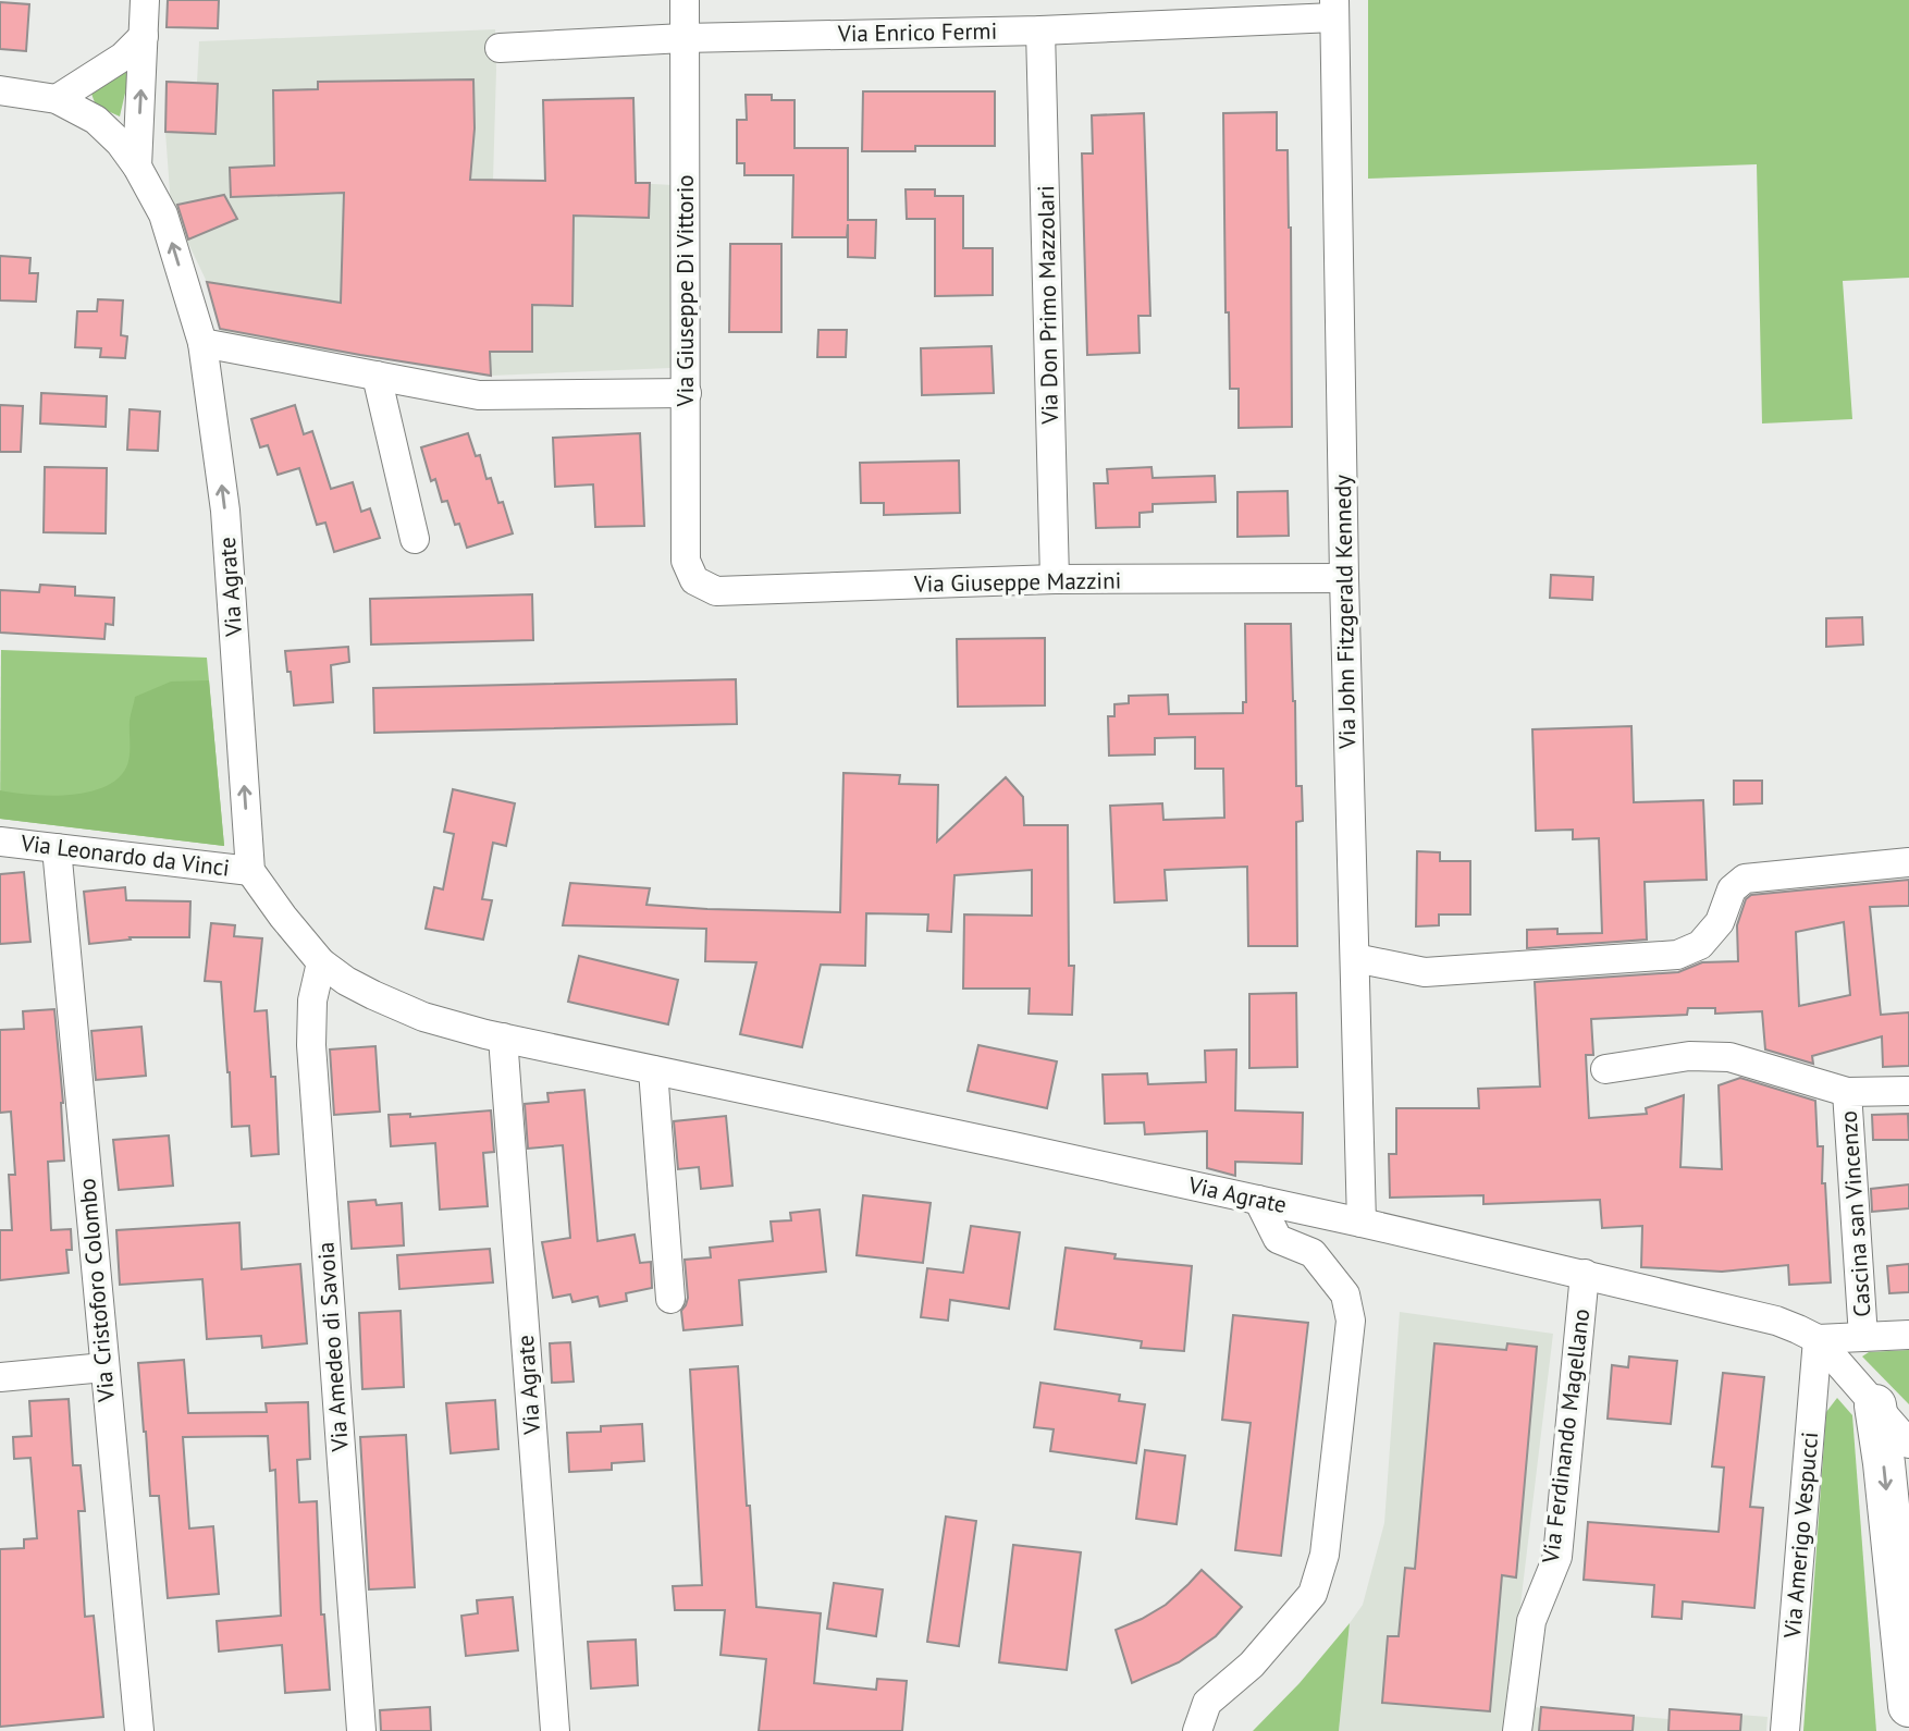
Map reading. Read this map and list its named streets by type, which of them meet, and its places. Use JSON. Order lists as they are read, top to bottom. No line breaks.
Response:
{"streets":{"street":["Via Enrico Fermi","Via Giuseppe Di Vittorio","Via Don Primo Mazzolari","Via Giuseppe Mazzini","Via Agrate","Via John Fitzgerald Kennedy","Via Leonardo da Vinci","Cascina san Vincenzo","Via Cristoforo Colombo","Via Amedeo di Savoia","Via Ferdinando Magellano","Via Amerigo Vespucci"]},"crossings":[["Via Enrico Fermi","Via Giuseppe Di Vittorio"],["Via Enrico Fermi","Via Don Primo Mazzolari"],["Via Enrico Fermi","Via John Fitzgerald Kennedy"],["Via Giuseppe Di Vittorio","Via Giuseppe Mazzini"],["Via Don Primo Mazzolari","Via Giuseppe Mazzini"],["Via Giuseppe Mazzini","Via John Fitzgerald Kennedy"],["Via Agrate","Via John Fitzgerald Kennedy"],["Via Agrate","Via Leonardo da Vinci"],["Via Agrate","Cascina san Vincenzo"],["Via Agrate","Via Amedeo di Savoia"],["Via Agrate","Via Ferdinando Magellano"],["Via Agrate","Via Amerigo Vespucci"],["Via Leonardo da Vinci","Via Cristoforo Colombo"]]}
